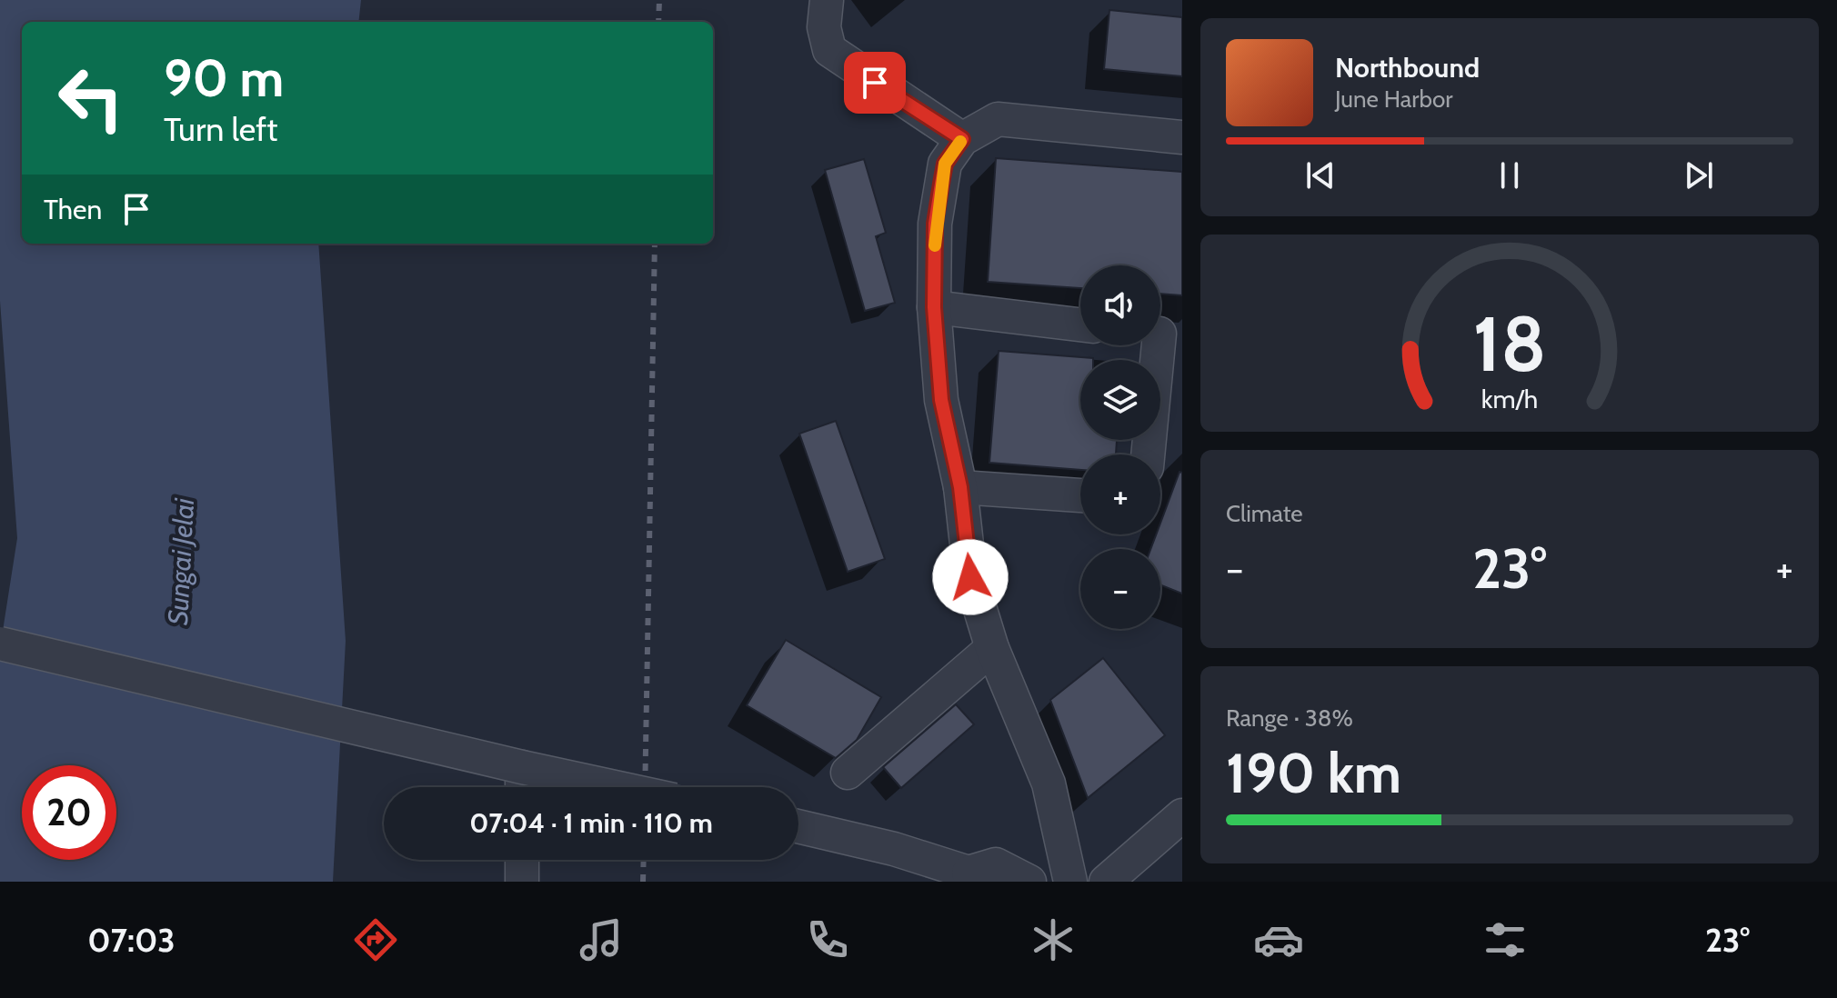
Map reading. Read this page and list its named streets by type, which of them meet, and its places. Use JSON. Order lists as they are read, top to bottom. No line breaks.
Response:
{"water":["Sungai Jelai"],"page":{"turn":["90 m","Turn left"],"song":["Northbound","June Harbor"],"then":"Then","map_buttons":["+","−"],"tile":["Climate",["Range · 38%","190 km"]],"heat":["−","23°","+"],"limit":"20","trip":"07:04 · 1 min · 110 m","tabs":["07:03","23°"],"gauge":["18","km/h"]}}
